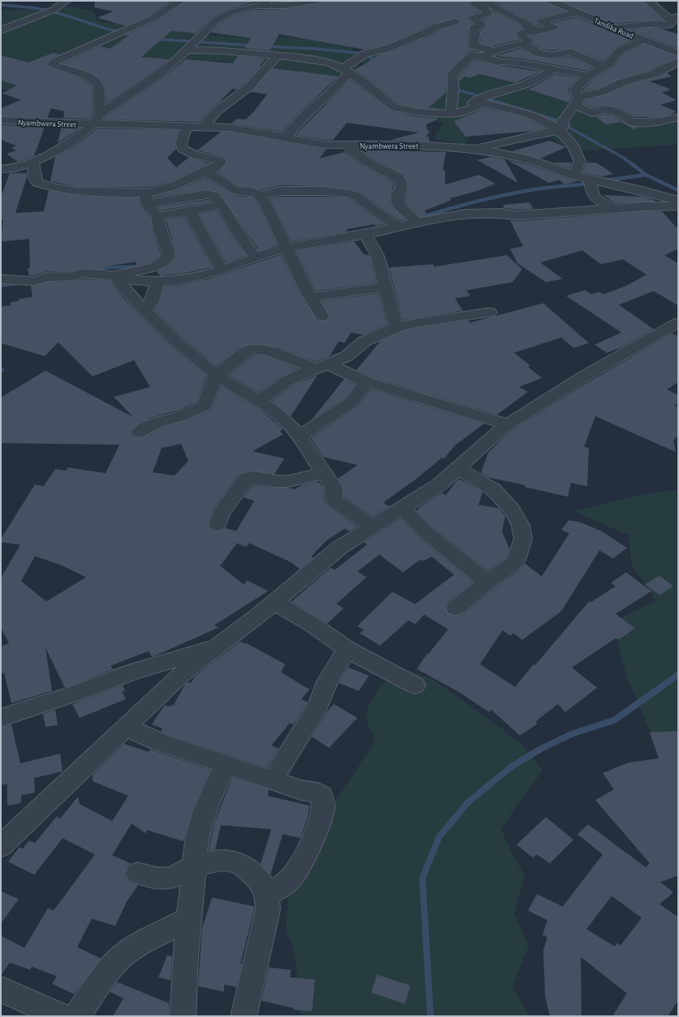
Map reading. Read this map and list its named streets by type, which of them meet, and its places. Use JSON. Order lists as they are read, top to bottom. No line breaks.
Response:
{"streets":{"street":["Tandika Road","Nyambwera Street"]}}
